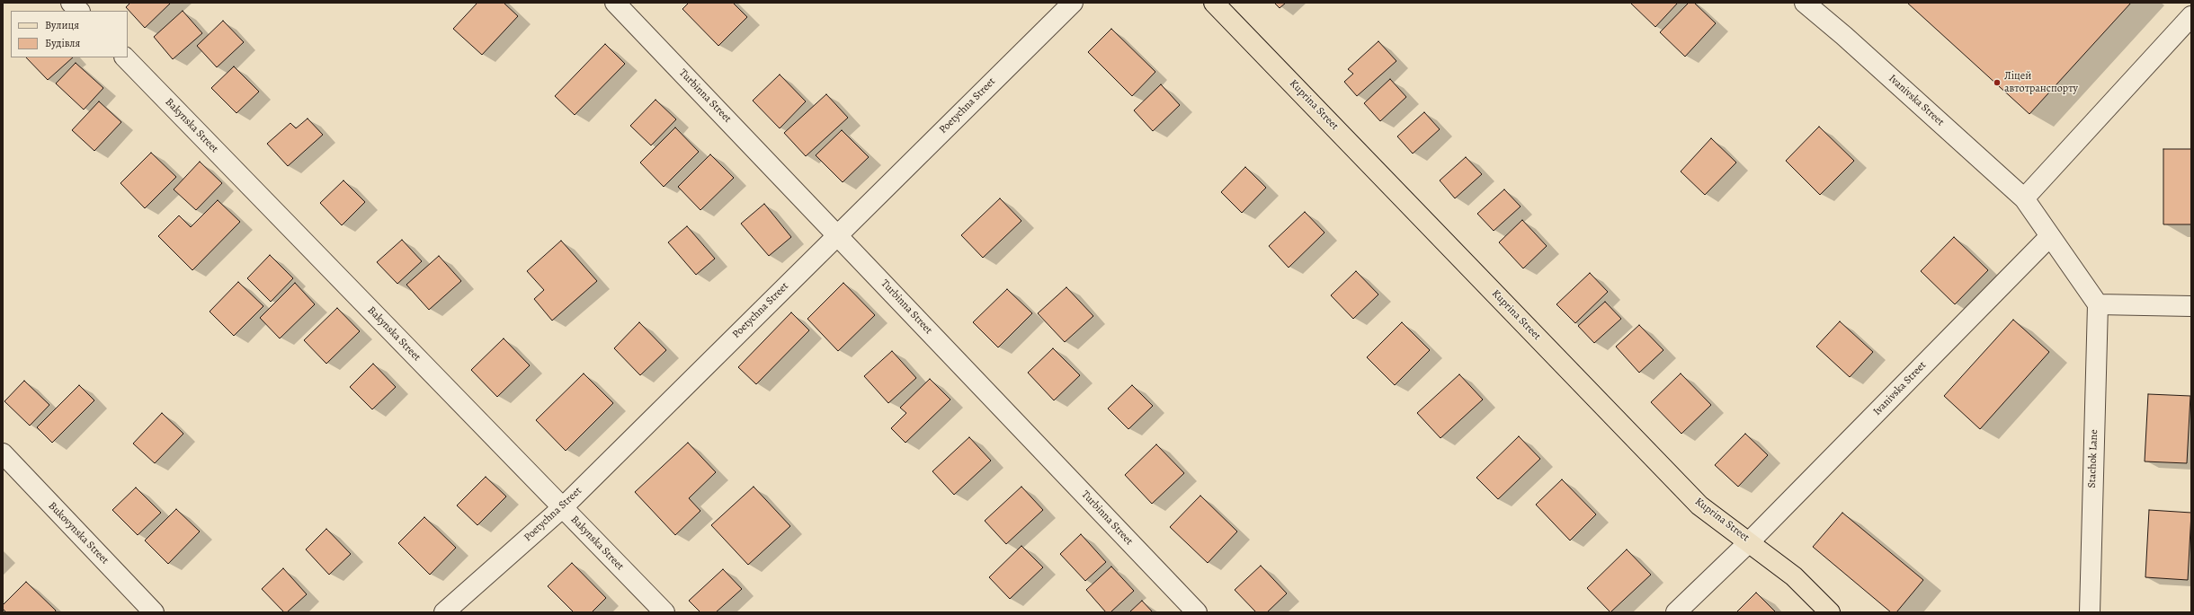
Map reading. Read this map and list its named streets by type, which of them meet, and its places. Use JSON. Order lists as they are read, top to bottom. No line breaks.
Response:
{"streets":{"main road":["Kuprina Street"],"street":["Turbinna Street","Ivanivska Street","Poetychna Street","Bakynska Street","Stachok Lane","Bukovynska Street"]},"crossings":[["Turbinna Street","Poetychna Street"],["Ivanivska Street","Kuprina Street"],["Ivanivska Street","Stachok Lane"],["Poetychna Street","Bakynska Street"]],"places":["Ліцей автотранспорту"],"legend":["Вулиця","Будівля"]}
